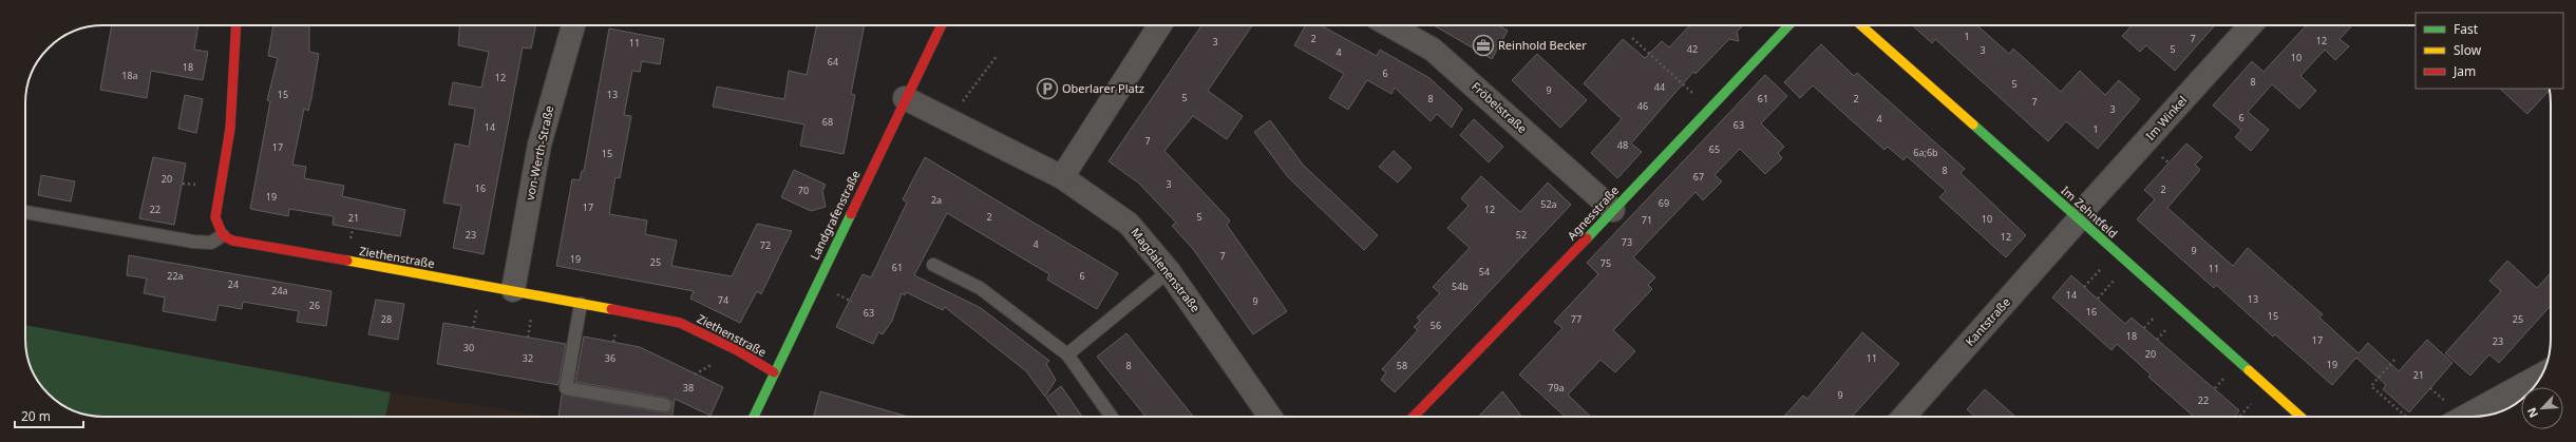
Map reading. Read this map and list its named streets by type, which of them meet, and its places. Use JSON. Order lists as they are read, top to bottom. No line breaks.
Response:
{"streets":{"street":["Fröbelstraße","Im Winkel","von-Werth-Straße","Im Zehntfeld","Agnesstraße","Landgrafenstraße","Ziethenstraße","Magdalenenstraße","Kantstraße"]},"crossings":[["Fröbelstraße","Agnesstraße"],["Im Winkel","Im Zehntfeld"],["Im Winkel","Kantstraße"],["von-Werth-Straße","Ziethenstraße"],["Im Zehntfeld","Kantstraße"],["Landgrafenstraße","Ziethenstraße"],["Landgrafenstraße","Magdalenenstraße"]],"places":{"office":["Reinhold Becker"],"parking":["Oberlarer Platz"]},"house_numbers":["1","2","7","12","3","11","42","5","3","4","10","64","18","6","18a","12","8","5","44","9","15","13","5","8","61","2","7","46","3","6","4","68","63","14","1","7","48","17","65","6a;6b","15","8","67","20","3","16","2","70","19","2a","69","52a","17","22","12","2","5","21","10","71","23","52","12","73","4","72","9","7","19","25","75","61","11","54","22a","6","24","54b","24a","14","13","74","9","26","16","63","15","28","77","25","56","18","17","23","30","20","32","36","11","19","8","58","21","38","79a","9","22"],"legend":["Fast","Slow","Jam"],"scale_bar":"20 m","north":"bottom left"}
